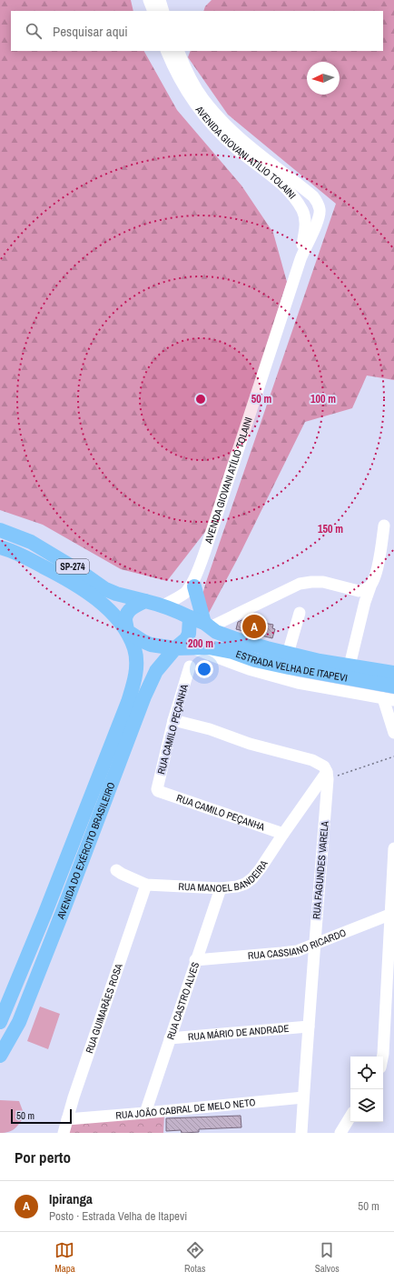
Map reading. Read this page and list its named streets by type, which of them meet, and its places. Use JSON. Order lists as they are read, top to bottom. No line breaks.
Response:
{"streets":{"main road":["SP-274","ESTRADA VELHA DE ITAPEVI","AVENIDA DO EXÉRCITO BRASILEIRO"],"street":["AVENIDA GIOVANI ATÍLIO TOLAINI","RUA CAMILO PEÇANHA","RUA FAGUNDES VARELA","RUA MANOEL BANDEIRA","RUA CASSIANO RICARDO","RUA CASTRO ALVES","RUA GUIMARÃES ROSA","RUA MÁRIO DE ANDRADE","RUA JOÃO CABRAL DE MELO NETO"]},"crossings":[["AVENIDA GIOVANI ATÍLIO TOLAINI","ESTRADA VELHA DE ITAPEVI"],["ESTRADA VELHA DE ITAPEVI","AVENIDA DO EXÉRCITO BRASILEIRO"],["RUA CAMILO PEÇANHA","RUA MANOEL BANDEIRA"],["RUA FAGUNDES VARELA","RUA MANOEL BANDEIRA"],["RUA FAGUNDES VARELA","RUA CASSIANO RICARDO"],["RUA FAGUNDES VARELA","RUA MÁRIO DE ANDRADE"],["RUA FAGUNDES VARELA","RUA JOÃO CABRAL DE MELO NETO"],["RUA MANOEL BANDEIRA","RUA CASTRO ALVES"],["RUA MANOEL BANDEIRA","RUA GUIMARÃES ROSA"],["RUA CASSIANO RICARDO","RUA CASTRO ALVES"],["RUA CASTRO ALVES","RUA MÁRIO DE ANDRADE"],["RUA CASTRO ALVES","RUA JOÃO CABRAL DE MELO NETO"],["RUA GUIMARÃES ROSA","RUA JOÃO CABRAL DE MELO NETO"]],"scale_bar":"50 m","north":"left","page":{"search":"Pesquisar aqui","pins":"A","scale":"50 m","heading":"Por perto","list":[{"mark":"A","name":"Ipiranga","note":"Posto · Estrada Velha de Itapevi","value":"50 m"}],"nav":["Mapa","Rotas","Salvos"]},"rings":["50 m","100 m","150 m","200 m"]}
